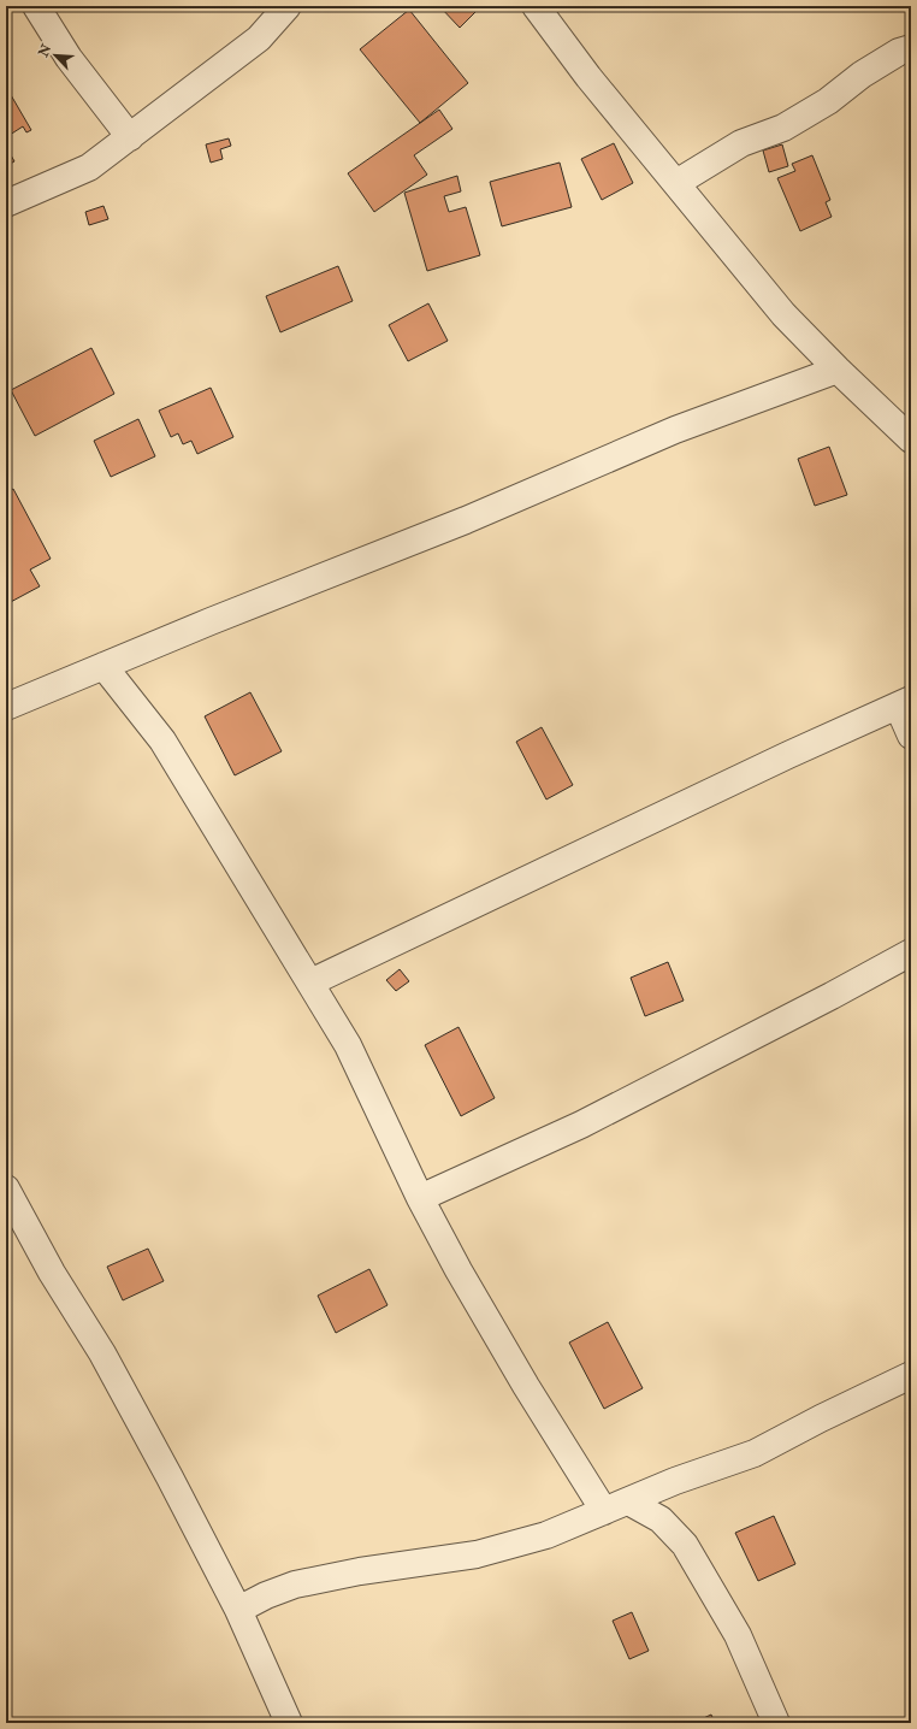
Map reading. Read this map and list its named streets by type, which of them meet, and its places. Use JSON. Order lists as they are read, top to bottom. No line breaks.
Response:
{"north":"top left"}
